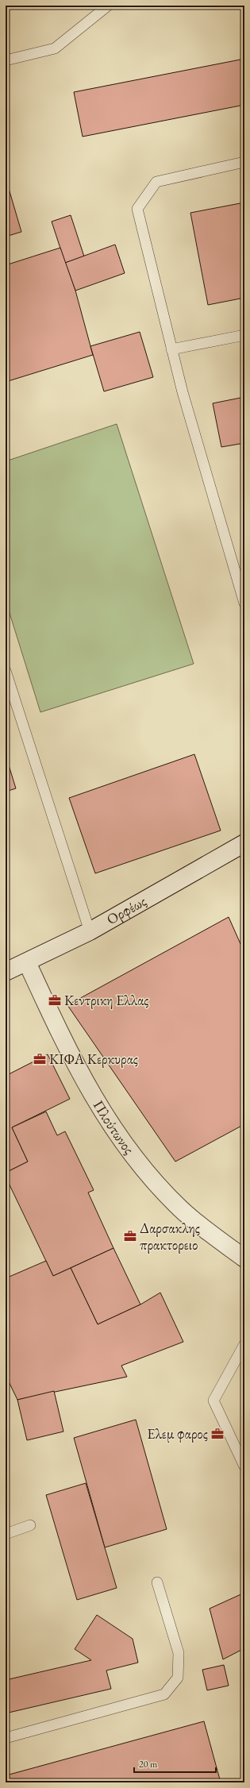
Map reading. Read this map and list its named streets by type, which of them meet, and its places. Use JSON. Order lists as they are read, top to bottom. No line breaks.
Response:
{"streets":{"street":["Ορφέως","Πλούτωνος"]},"crossings":[["Ορφέως","Πλούτωνος"]],"places":{"office":["Κεντρικη Ελλας","ΚΙΦΑ Κερκυρας","Δαρσακλης πρακτορειο","Ελεμ φαρος"]},"scale_bar":"20 m"}
